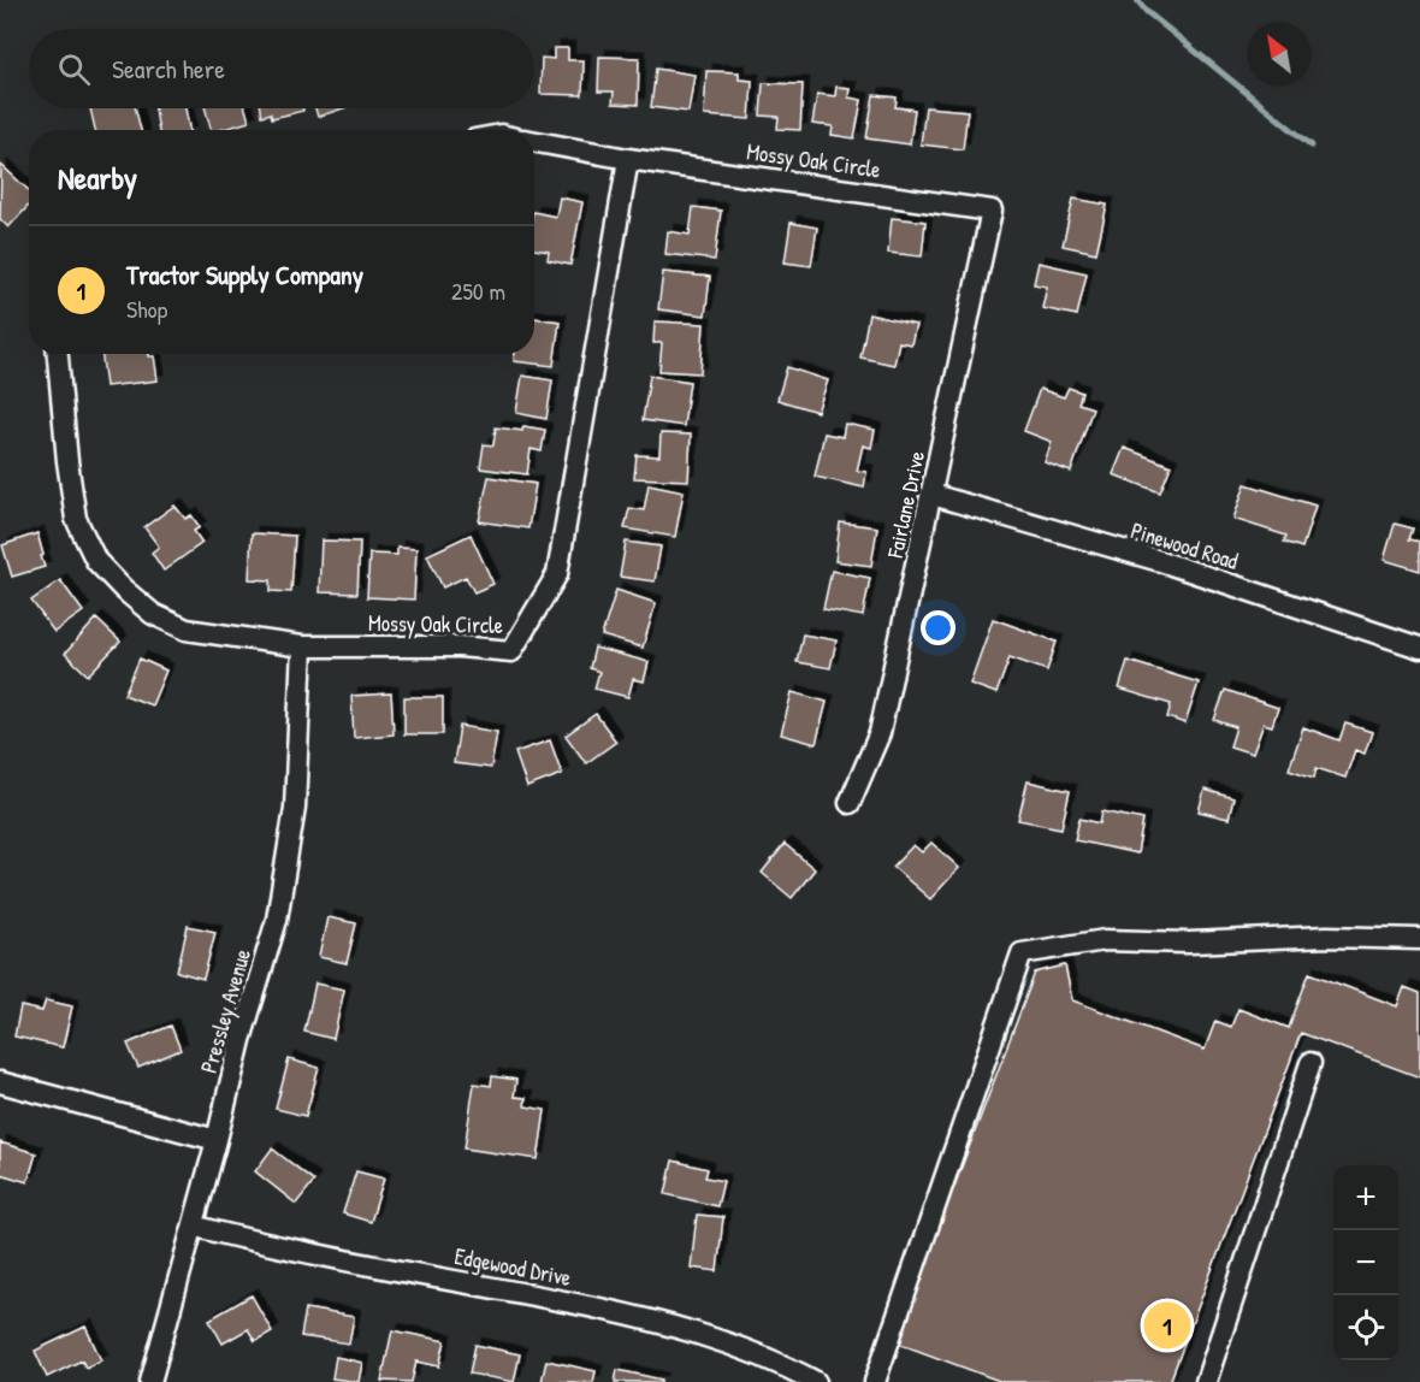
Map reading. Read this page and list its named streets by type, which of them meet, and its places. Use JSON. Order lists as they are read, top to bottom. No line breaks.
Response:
{"streets":{"street":["Mossy Oak Circle","Fairlane Drive","Pinewood Road","Pressley Avenue","Edgewood Drive"]},"crossings":[["Mossy Oak Circle","Fairlane Drive"],["Mossy Oak Circle","Pressley Avenue"],["Fairlane Drive","Pinewood Road"],["Pressley Avenue","Edgewood Drive"]],"north":"top left","page":{"search":"Search here","heading":"Nearby","list":[{"mark":"1","name":"Tractor Supply Company","note":"Shop","value":"250 m"}],"map_buttons":["+","−"],"pins":"1"}}
